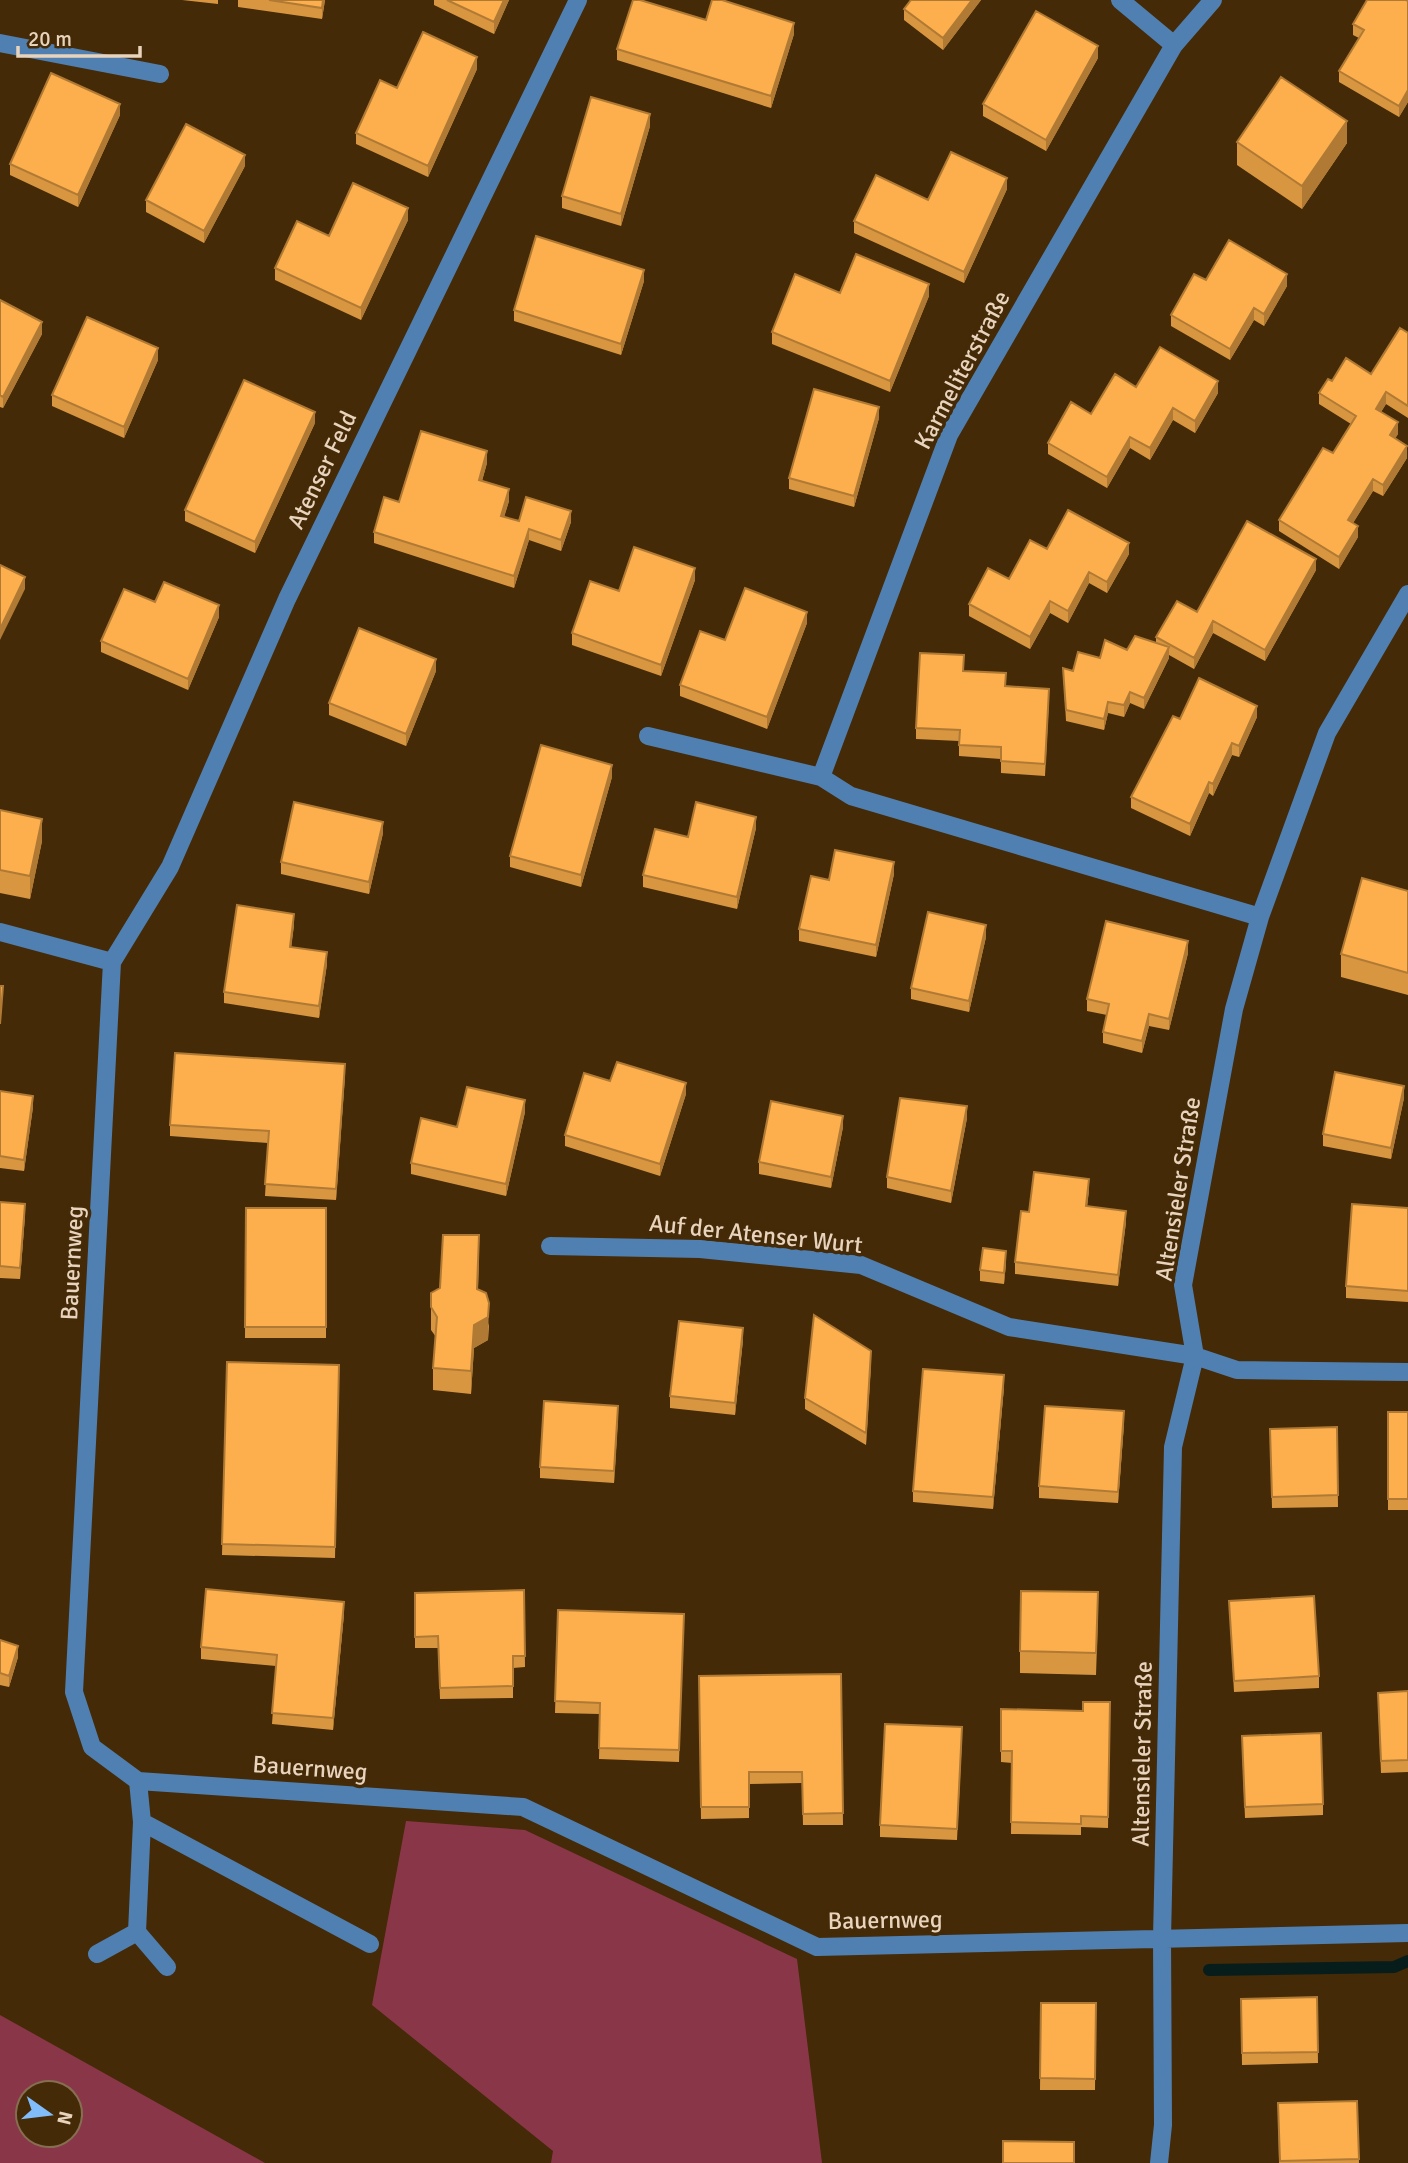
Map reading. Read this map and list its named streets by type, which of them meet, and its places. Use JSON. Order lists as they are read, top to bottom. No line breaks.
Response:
{"streets":{"street":["Karmeliterstraße","Atenser Feld","Altensieler Straße","Auf der Atenser Wurt","Bauernweg"]},"crossings":[["Atenser Feld","Bauernweg"],["Altensieler Straße","Auf der Atenser Wurt"],["Altensieler Straße","Bauernweg"]],"scale_bar":"20 m","north":"right"}
